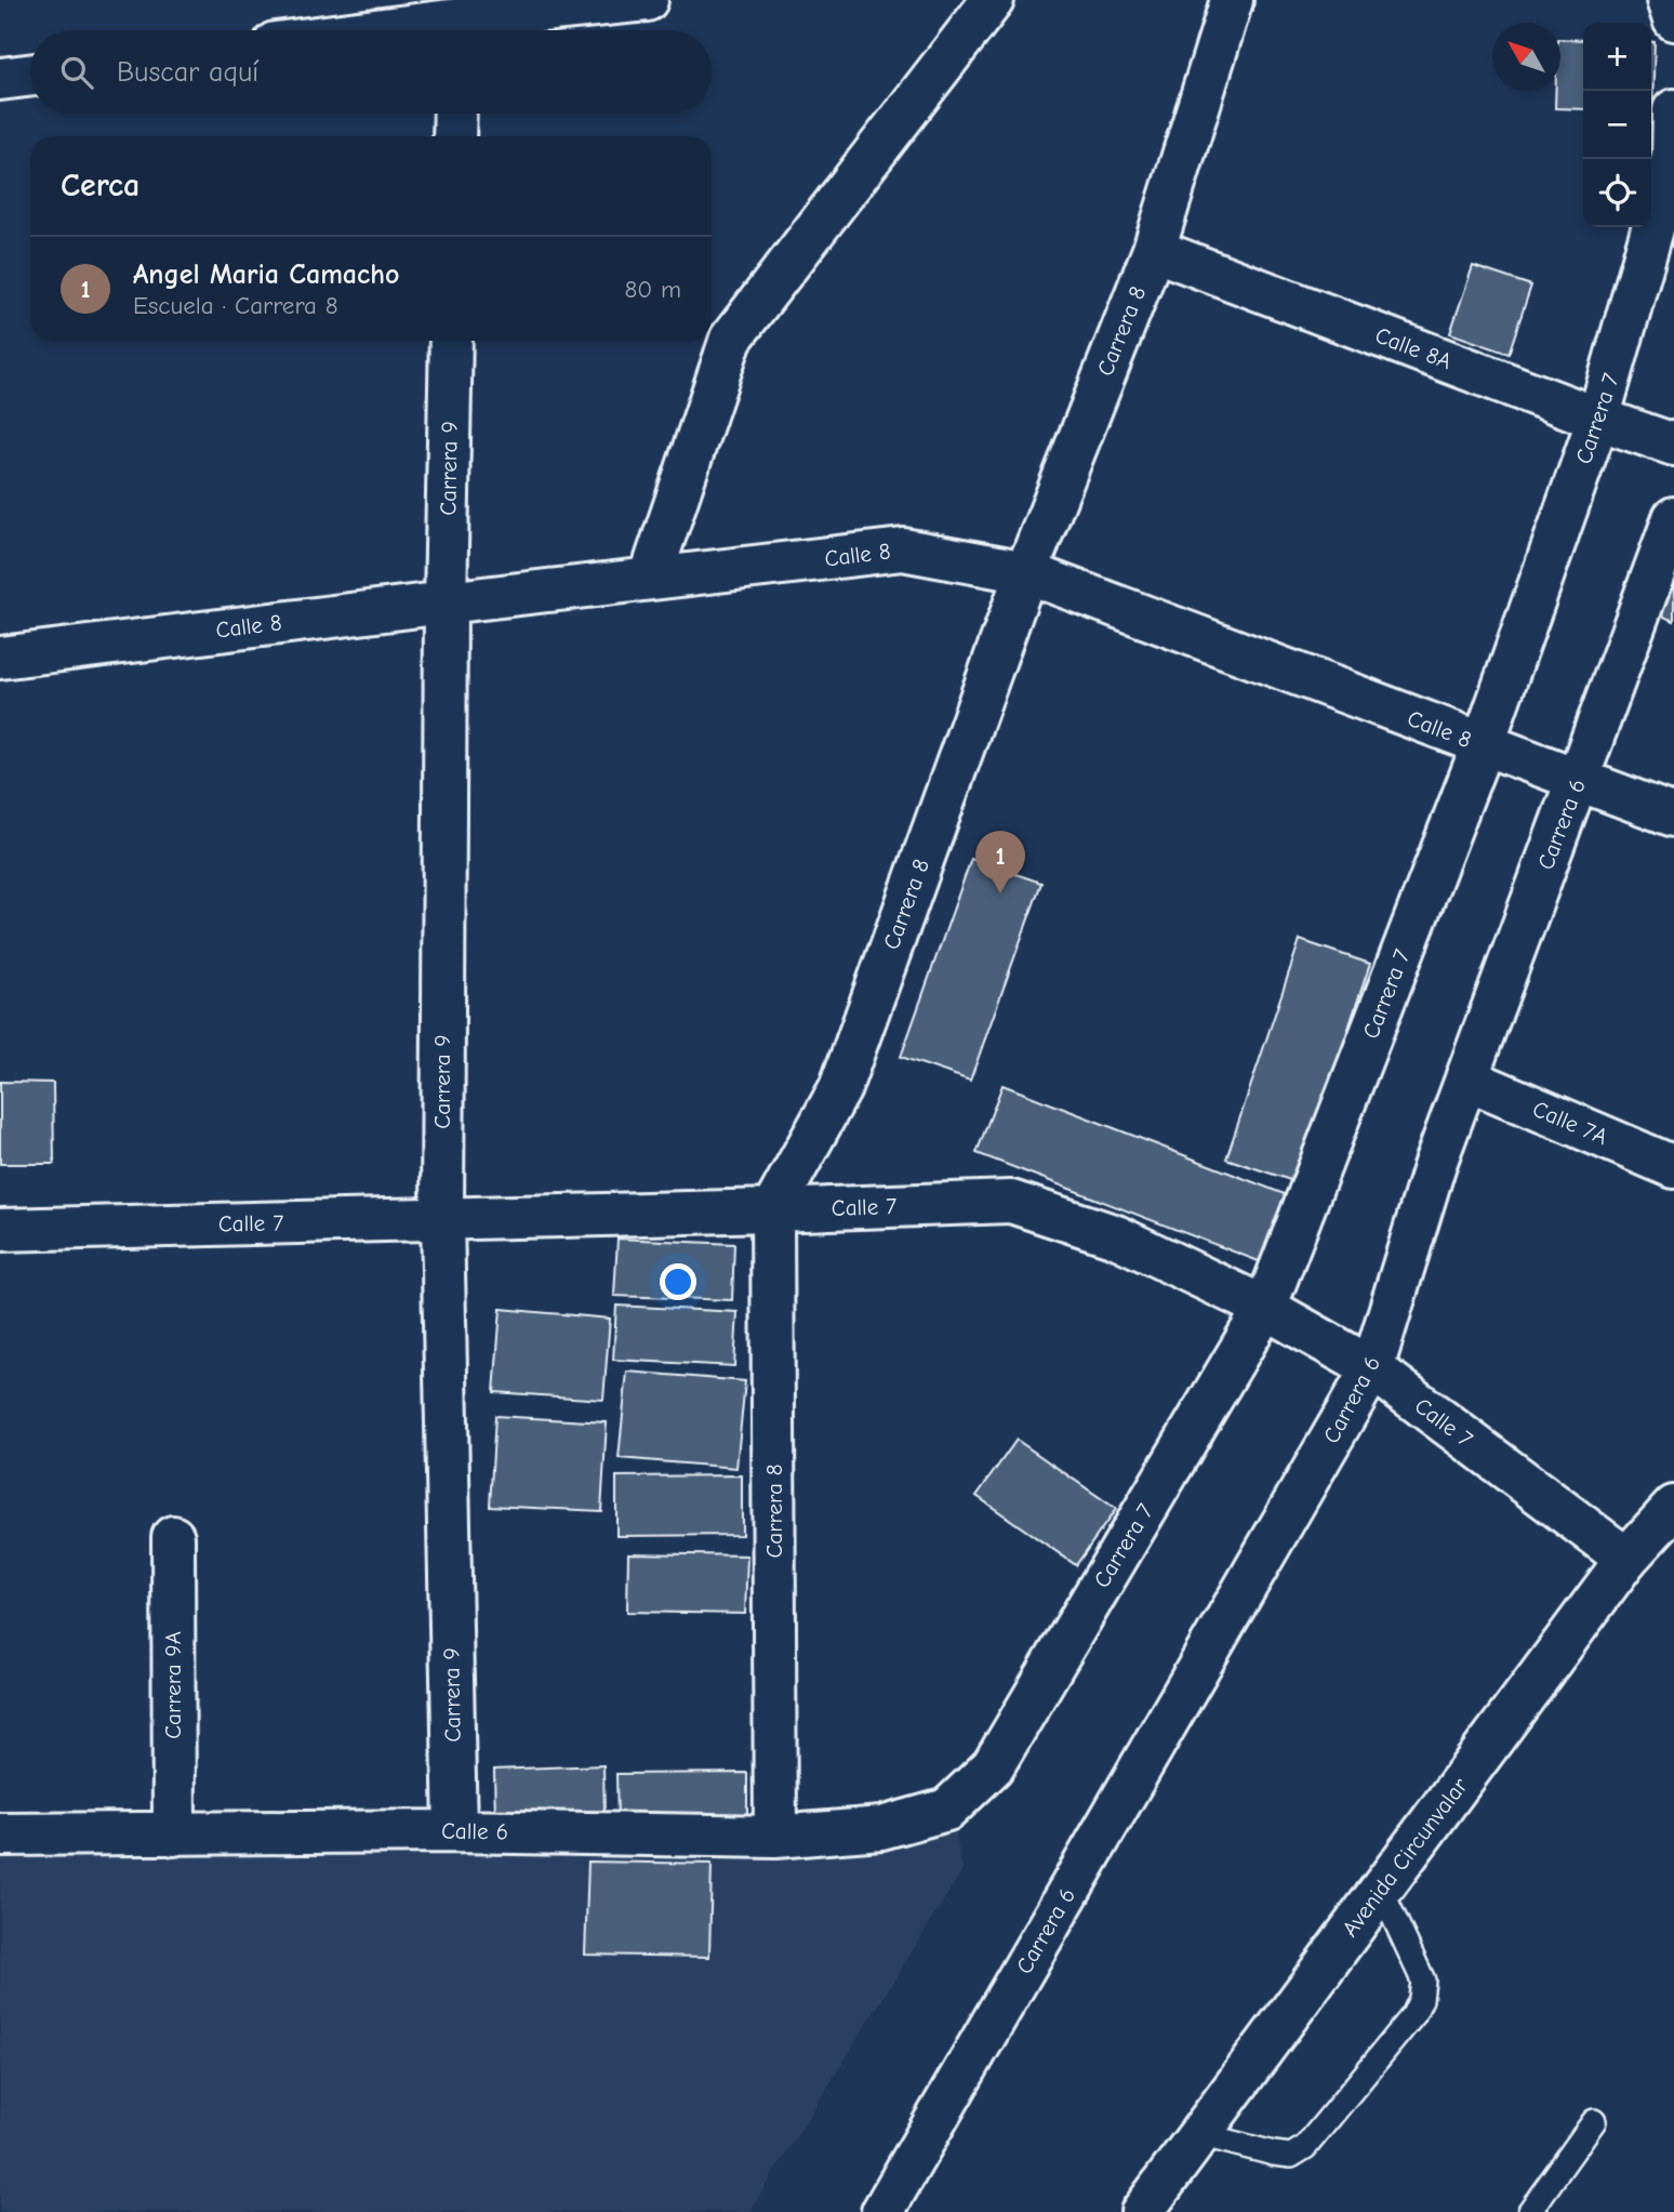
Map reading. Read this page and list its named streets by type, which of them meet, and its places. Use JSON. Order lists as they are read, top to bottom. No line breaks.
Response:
{"streets":{"street":["Carrera 8","Calle 8A","Carrera 7","Carrera 9","Calle 8","Carrera 6","Calle 7A","Calle 7","Carrera 9A","Calle 6","Avenida Circunvalar"]},"crossings":[["Carrera 8","Calle 8A"],["Carrera 8","Calle 8"],["Carrera 8","Calle 7"],["Carrera 8","Calle 6"],["Calle 8A","Carrera 7"],["Carrera 7","Calle 8"],["Carrera 7","Calle 7"],["Carrera 7","Calle 6"],["Carrera 9","Calle 8"],["Carrera 9","Calle 7"],["Carrera 9","Calle 6"],["Calle 8","Carrera 6"],["Carrera 6","Calle 7A"],["Carrera 6","Calle 7"],["Calle 7","Avenida Circunvalar"],["Carrera 9A","Calle 6"]],"north":"top left","page":{"map_buttons":["+","−"],"search":"Buscar aquí","heading":"Cerca","list":[{"mark":"1","name":"Angel Maria Camacho","note":"Escuela · Carrera 8","value":"80 m"}],"pins":"1"}}
